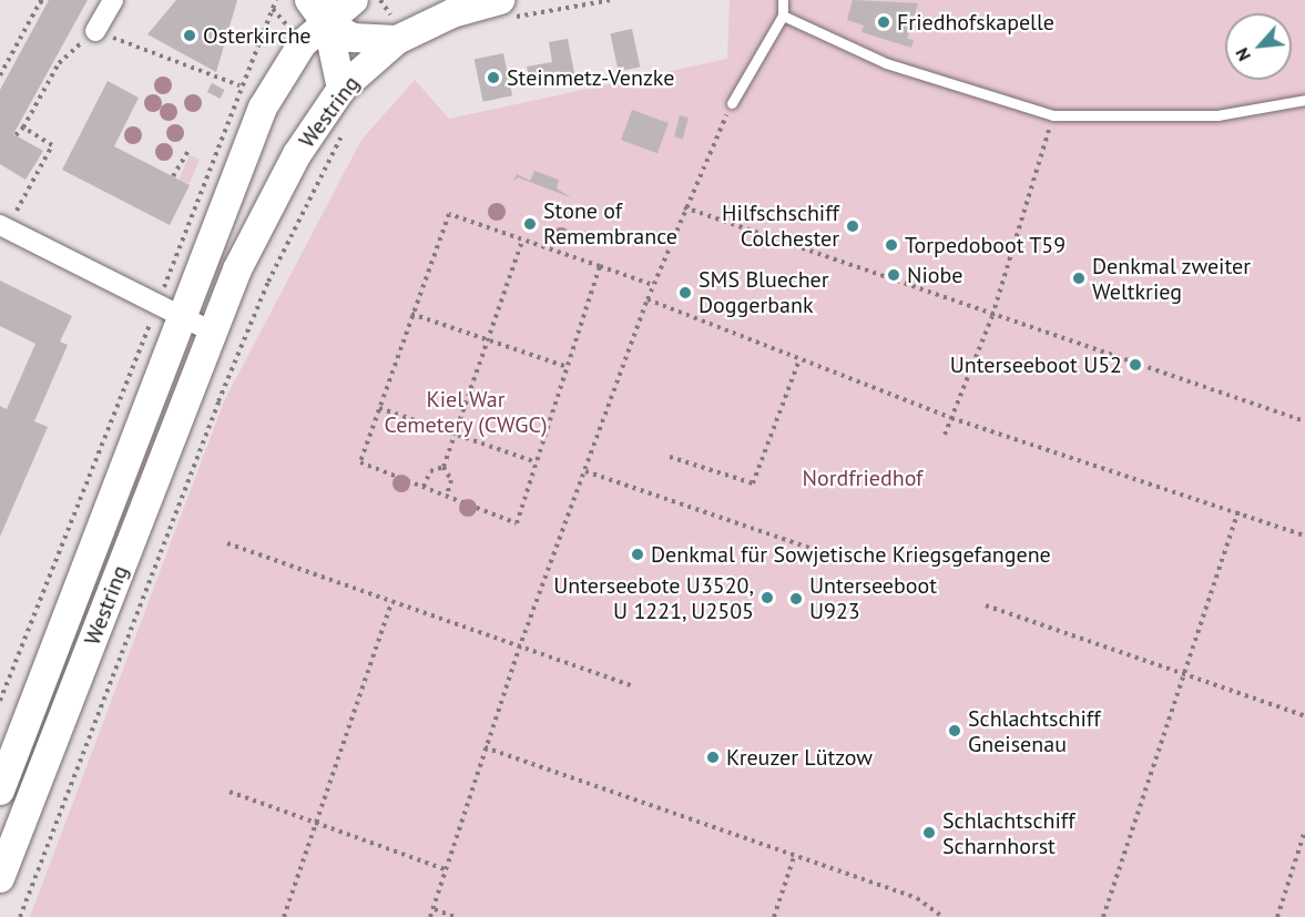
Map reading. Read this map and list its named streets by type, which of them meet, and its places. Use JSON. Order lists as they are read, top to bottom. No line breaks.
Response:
{"streets":{"main road":["Westring"]},"parks":["Kiel War Cemetery (CWGC)","Nordfriedhof"],"places":["Friedhofskapelle","Osterkirche","Steinmetz-Venzke","Stone of Remembrance","Hilfschschiff Colchester","Torpedoboot T59","Niobe","Denkmal zweiter Weltkrieg","SMS Bluecher Doggerbank","Unterseeboot U52","Denkmal für Sowjetische Kriegsgefangene","Unterseebote U3520, U 1221, U2505","Unterseeboot U923","Schlachtschiff Gneisenau","Kreuzer Lützow","Schlachtschiff Scharnhorst"],"north":"bottom left"}
